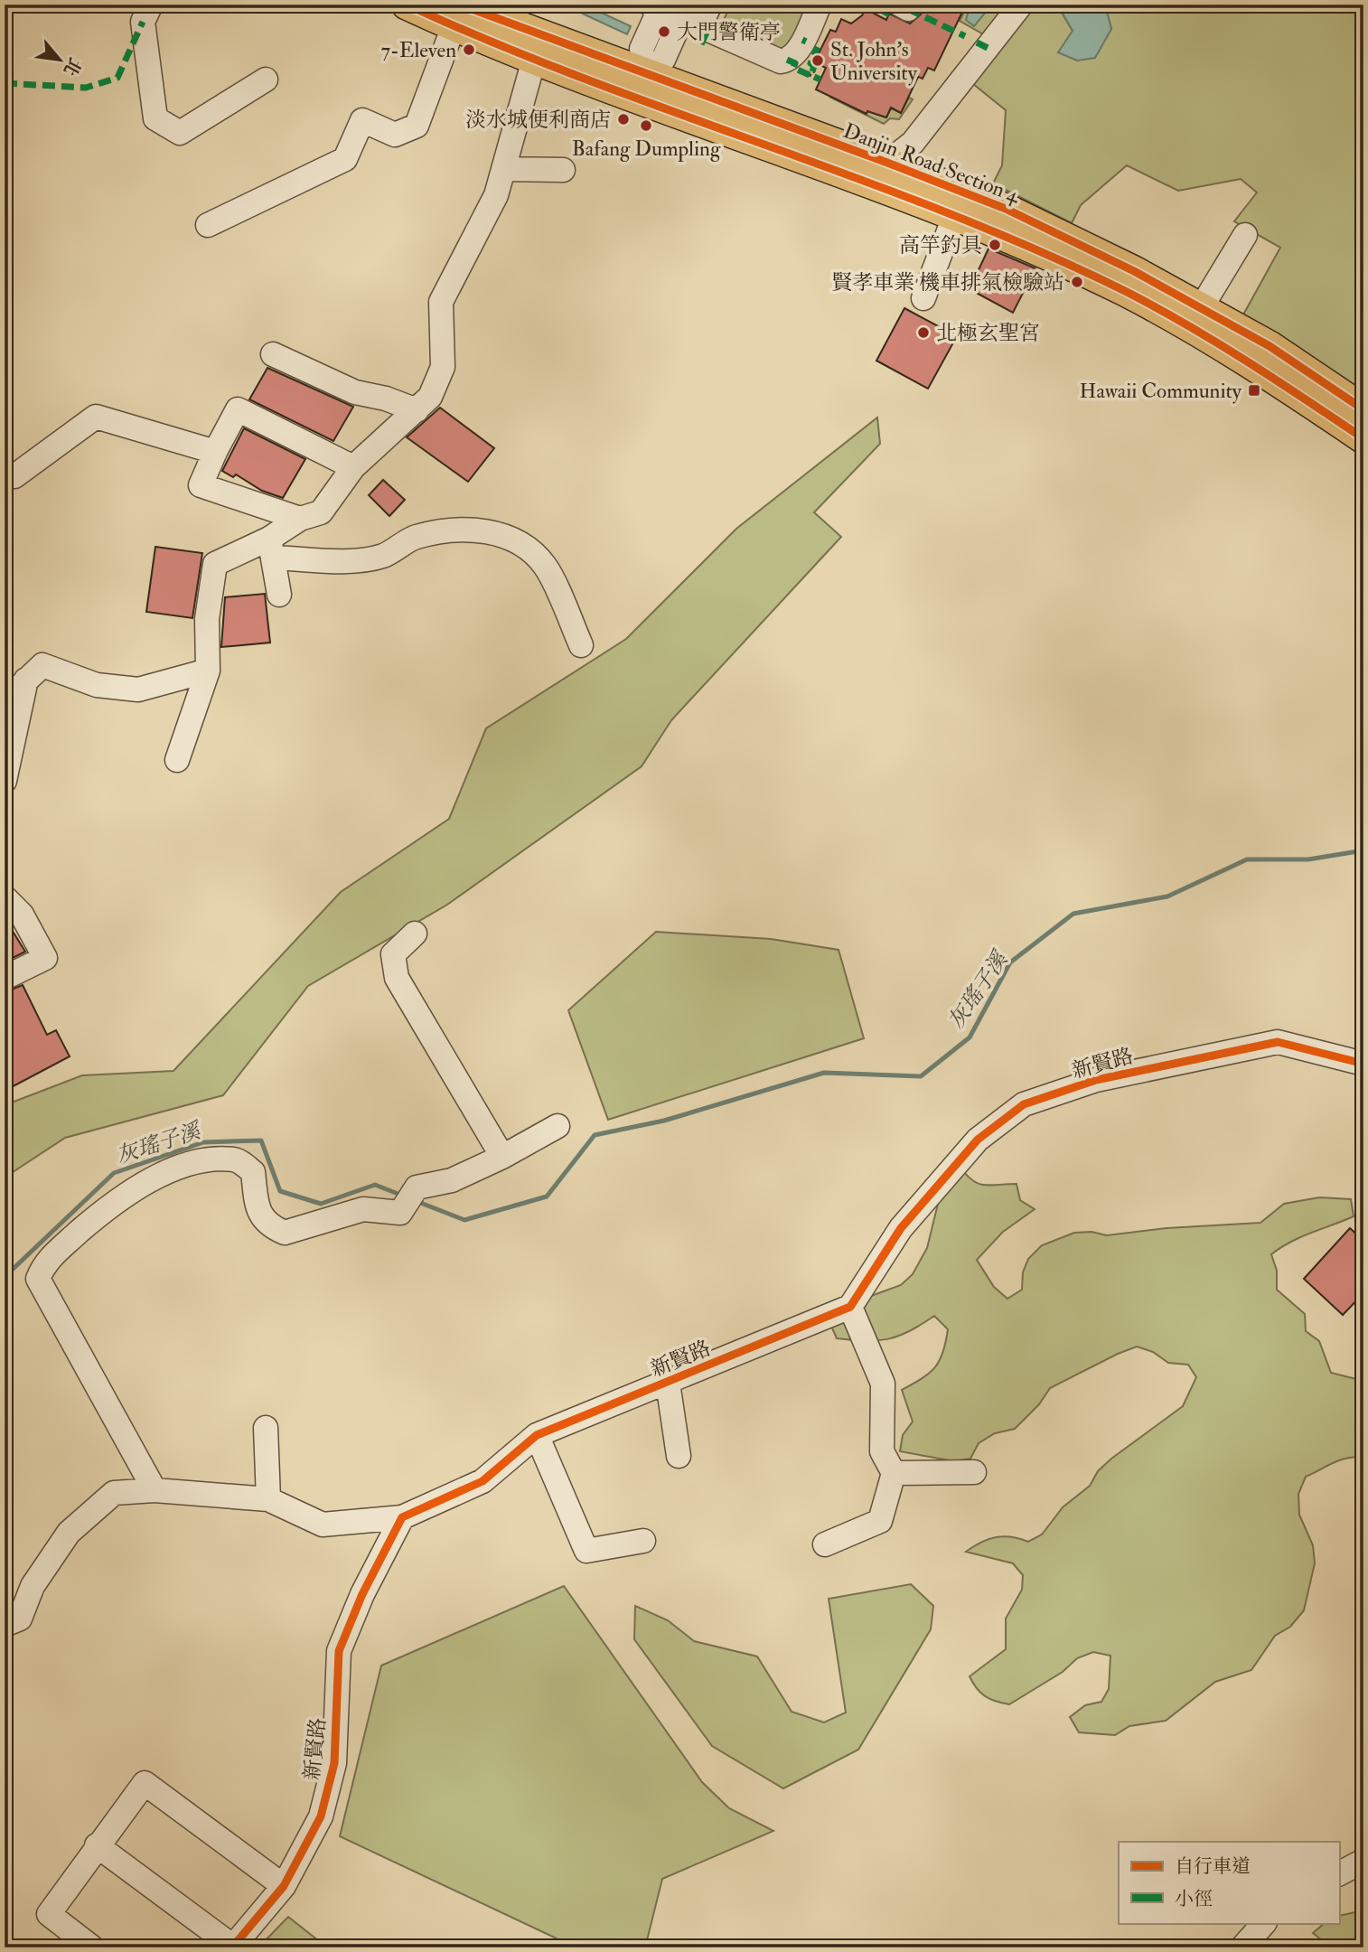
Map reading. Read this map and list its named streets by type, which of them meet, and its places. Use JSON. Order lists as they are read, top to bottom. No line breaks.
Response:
{"streets":{"main road":["Danjin Road Section 4"],"street":["新賢路"]},"water":["灰瑤子溪"],"places":{"other":["大門警衛亭","7-Eleven","St. John's University","淡水城便利商店","Bafang Dumpling","高竿釣具","賢孝車業 機車排氣檢驗站","北極玄聖宮"],"transit":["Hawaii Community"]},"legend":["自行車道","小徑"],"north":"bottom right"}
